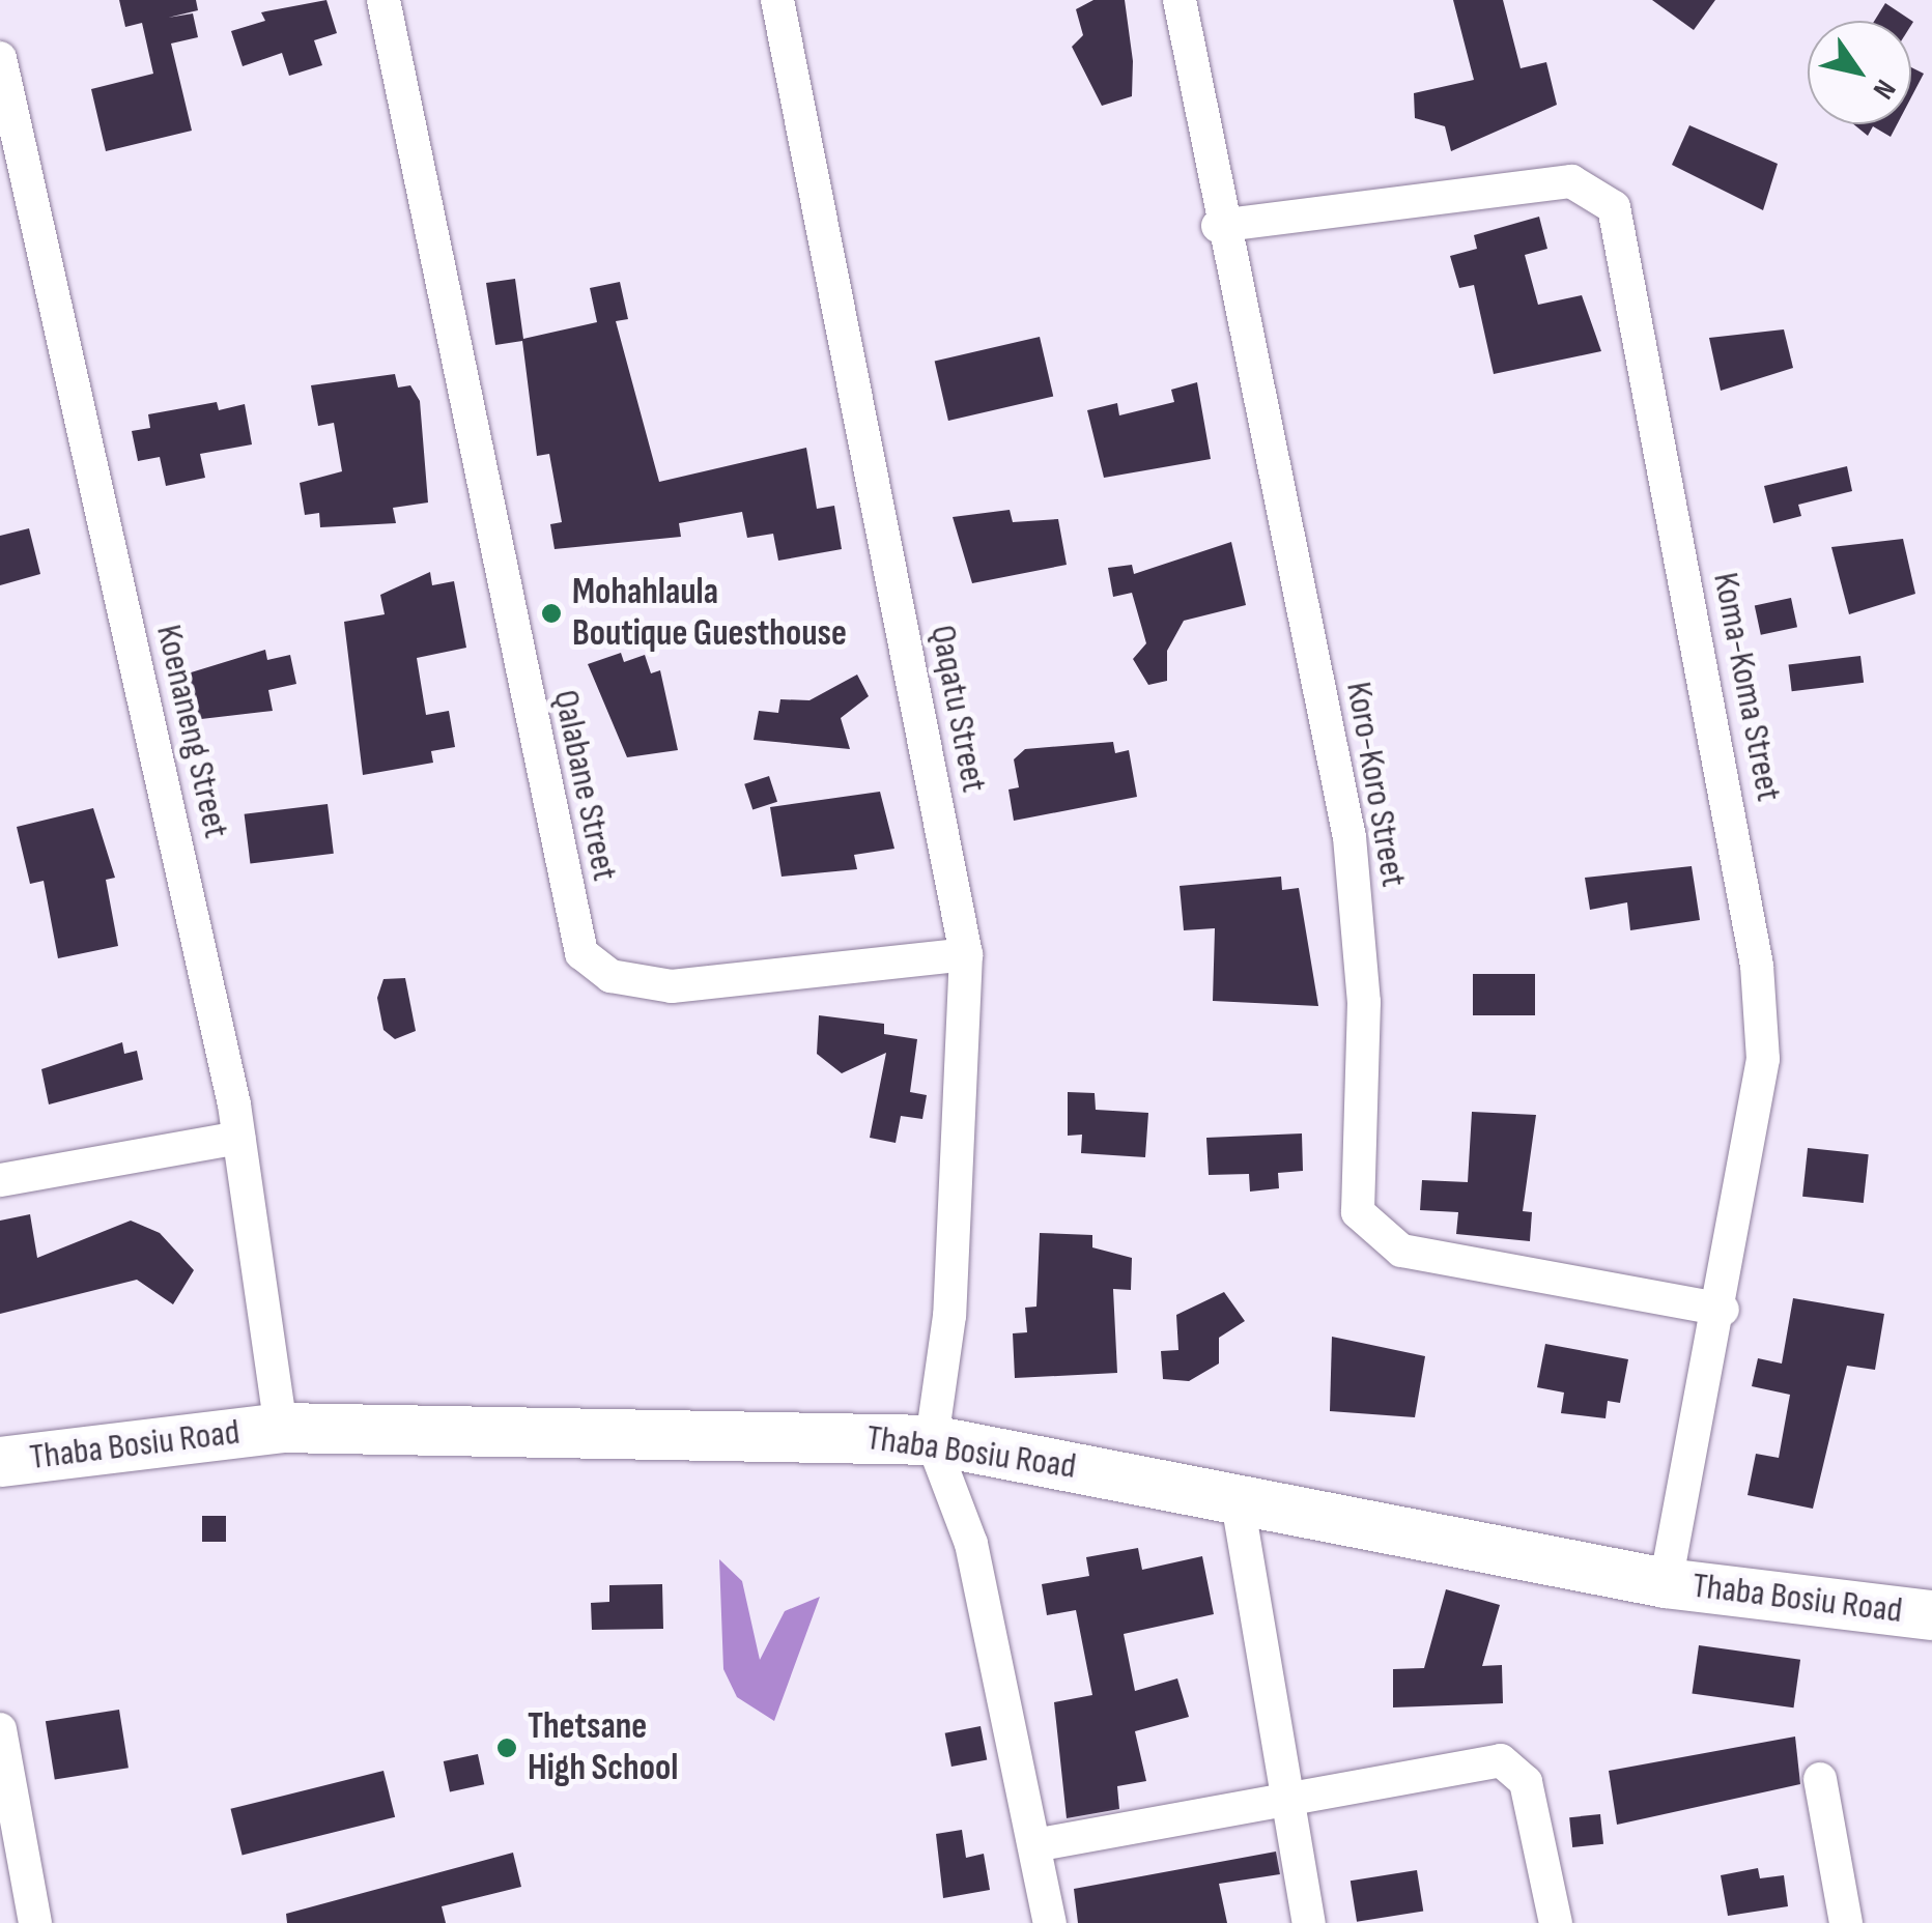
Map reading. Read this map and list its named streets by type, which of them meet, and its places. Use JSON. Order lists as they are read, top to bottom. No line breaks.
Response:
{"streets":{"street":["Koma-Koma Street","Qaqatu Street","Koenaneng Street","Koro-Koro Street","Qalabane Street","Thaba Bosiu Road"]},"crossings":[["Koma-Koma Street","Koro-Koro Street"],["Koma-Koma Street","Thaba Bosiu Road"],["Qaqatu Street","Qalabane Street"],["Qaqatu Street","Thaba Bosiu Road"],["Koenaneng Street","Thaba Bosiu Road"]],"places":["Mohahlaula Boutique Guesthouse","Thetsane High School"],"north":"bottom right"}
